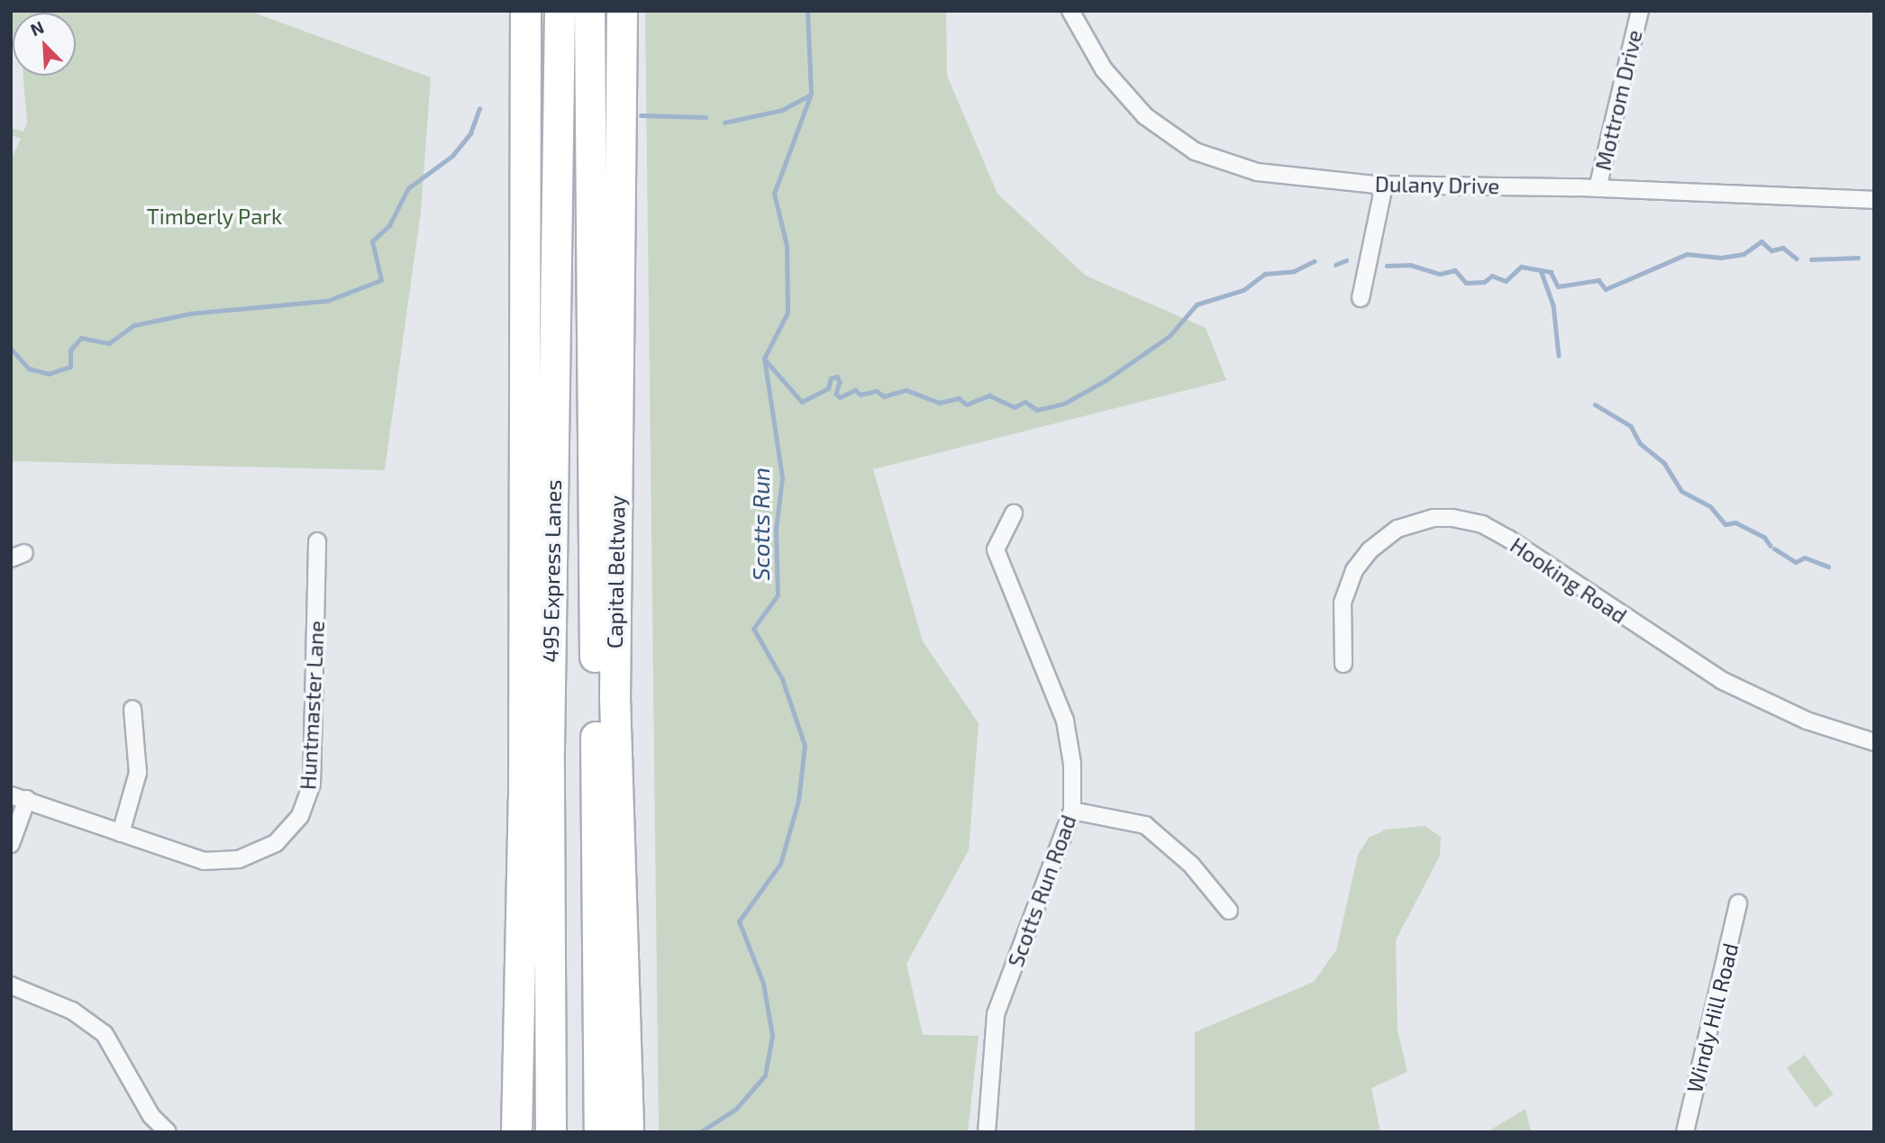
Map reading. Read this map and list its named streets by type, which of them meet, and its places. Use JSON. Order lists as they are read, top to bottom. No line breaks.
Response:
{"streets":{"highway":["495 Express Lanes","Capital Beltway"],"street":["Mottrom Drive","Dulany Drive","Hooking Road","Huntmaster Lane","Scotts Run Road","Windy Hill Road"]},"crossings":[["Mottrom Drive","Dulany Drive"]],"water":["Scotts Run"],"parks":["Timberly Park"],"north":"top left"}
